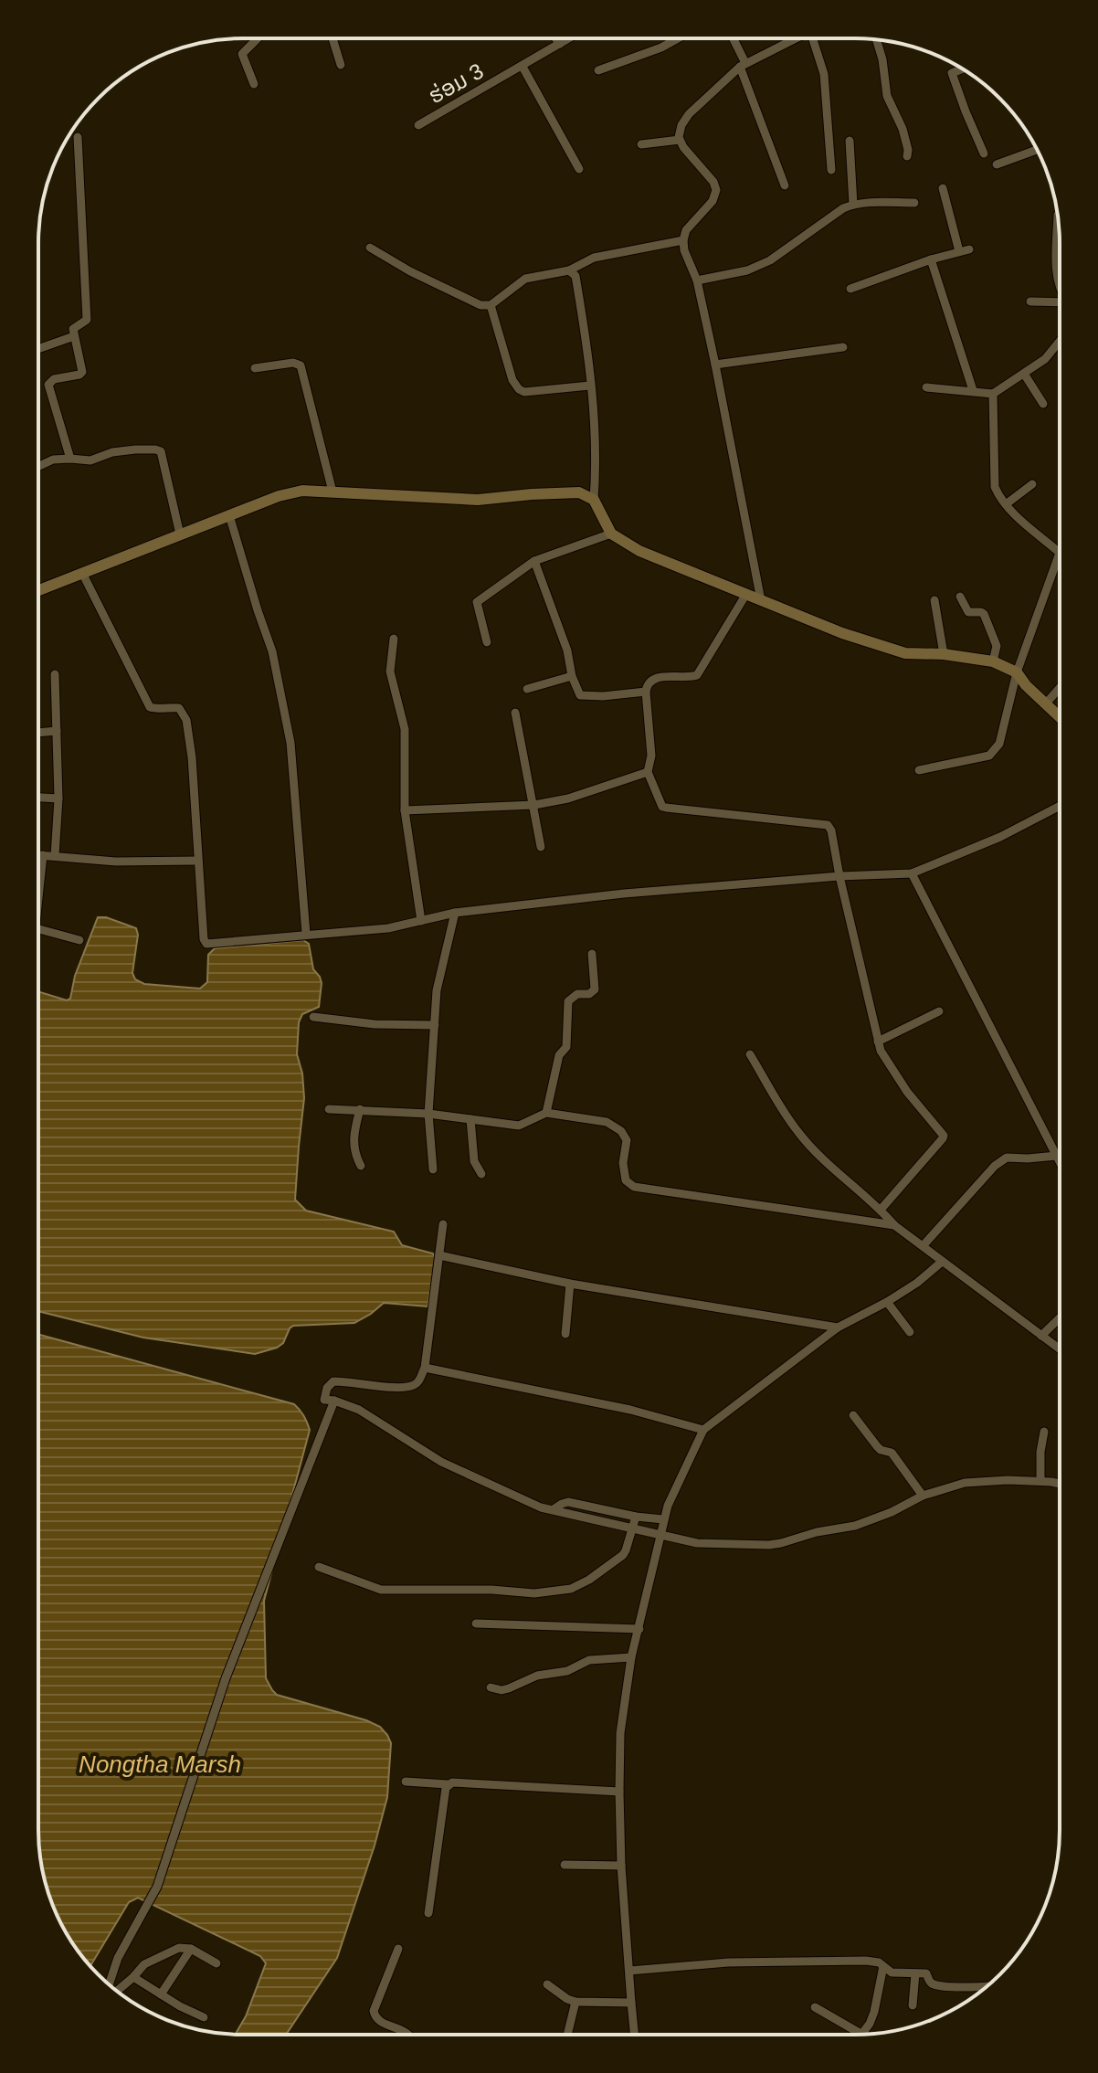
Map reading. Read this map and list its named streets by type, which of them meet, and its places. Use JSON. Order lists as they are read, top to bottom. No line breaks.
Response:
{"streets":{"street":["ຮ່ອມ 3"]},"water":["Nongtha Marsh"]}
